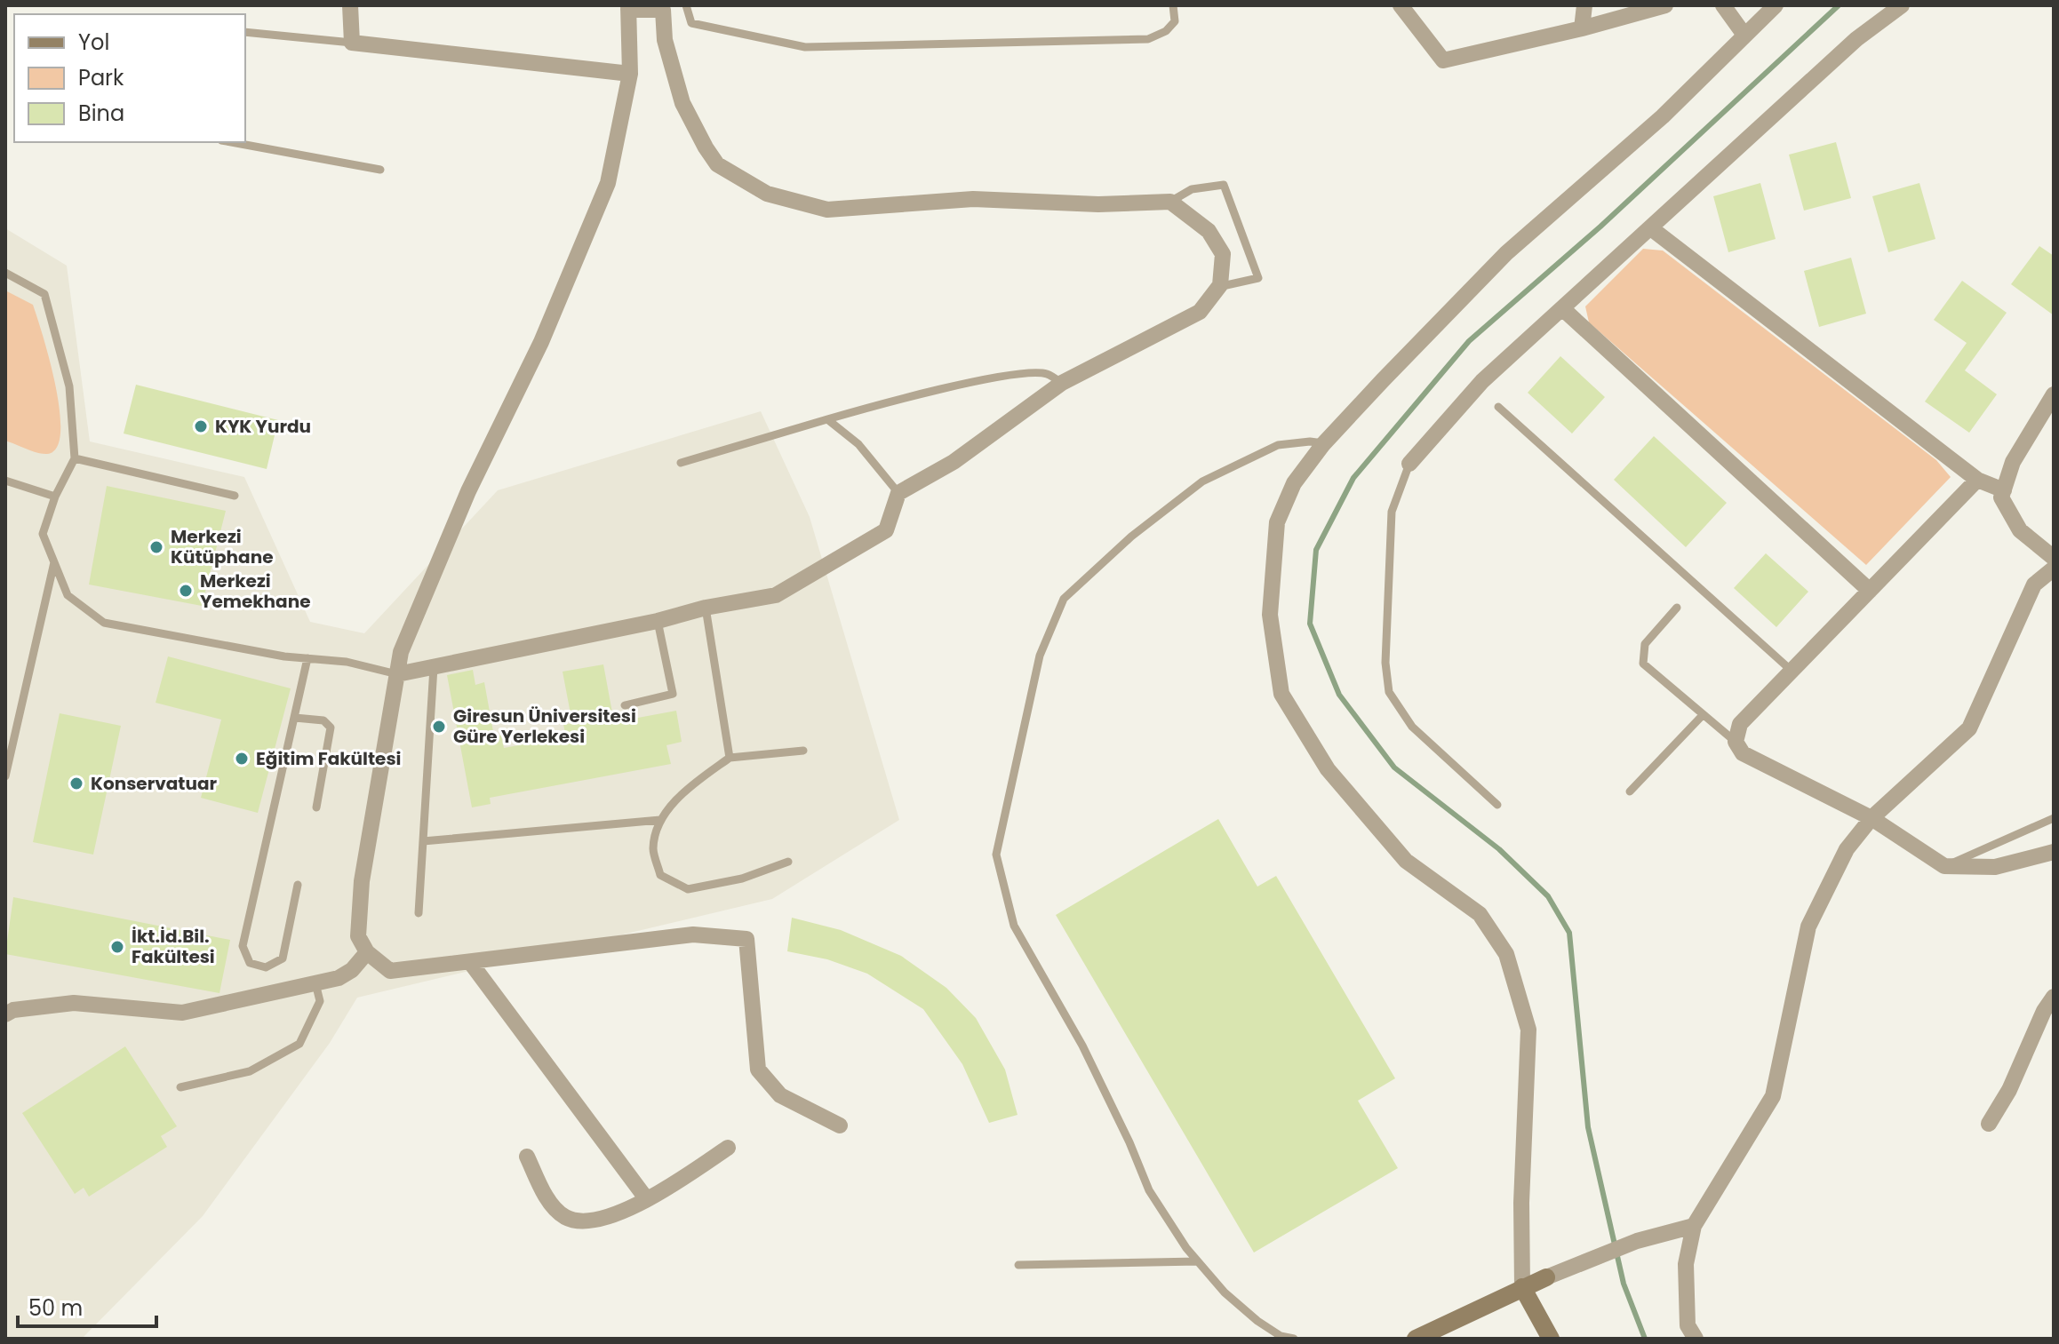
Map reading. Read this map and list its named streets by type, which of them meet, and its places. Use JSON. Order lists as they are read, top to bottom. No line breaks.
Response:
{"places":["KYK Yurdu","Merkezi Kütüphane","Merkezi Yemekhane","Giresun Üniversitesi Güre Yerlekesi","Eğitim Fakültesi","Konservatuar","İkt.İd.Bil. Fakültesi"],"legend":["Yol","Park","Bina"],"scale_bar":"50 m"}
